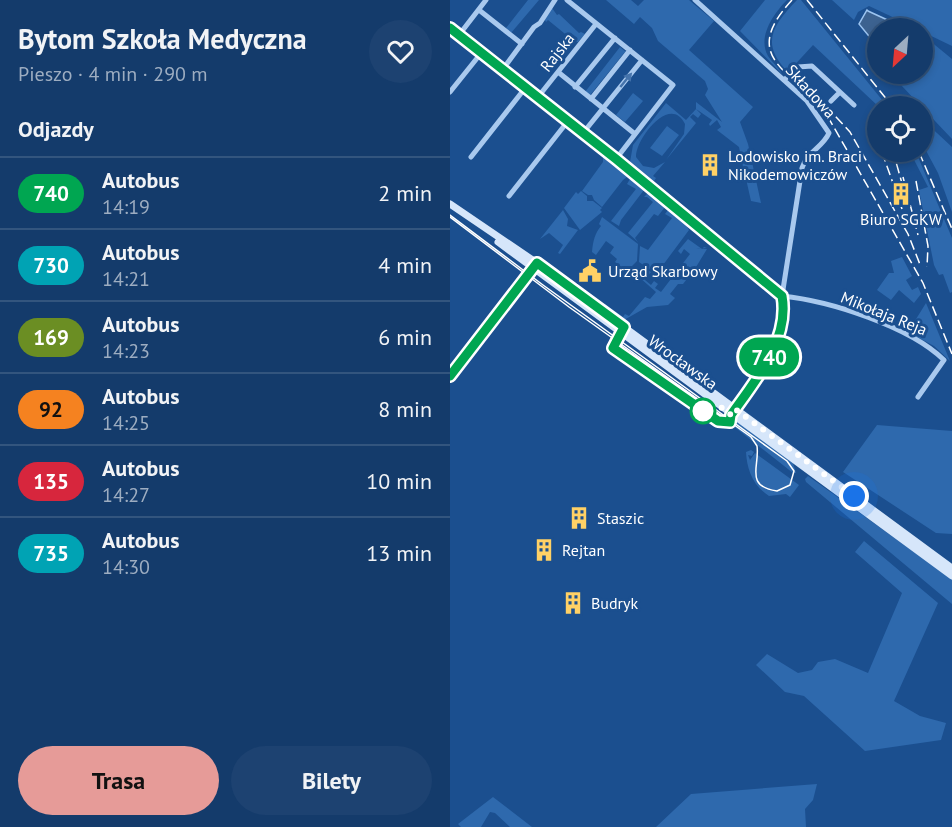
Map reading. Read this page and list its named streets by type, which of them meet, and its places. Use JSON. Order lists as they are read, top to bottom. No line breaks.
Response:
{"streets":{"main road":["Wrocławska"],"street":["Rajska","Składowa","Mikołaja Reja"]},"crossings":[["Składowa","Mikołaja Reja"]],"places":{"building":["Lodowisko im. Braci Nikodemowiczów","Biuro SGKW","Staszic","Rejtan","Budryk"],"public building":["Urząd Skarbowy"]},"lines":["bus line 740"],"north":"bottom left","page":{"heading":[["Bytom Szkoła Medyczna","Pieszo · 4 min · 290 m"],"Odjazdy"],"on_map":"740","list":[{"mark":"740","name":"Autobus","note":"14:19","value":"2 min"},{"mark":"730","name":"Autobus","note":"14:21","value":"4 min"},{"mark":"169","name":"Autobus","note":"14:23","value":"6 min"},{"mark":"92","name":"Autobus","note":"14:25","value":"8 min"},{"mark":"135","name":"Autobus","note":"14:27","value":"10 min"},{"mark":"735","name":"Autobus","note":"14:30","value":"13 min"}],"buttons":["Trasa","Bilety"]}}
